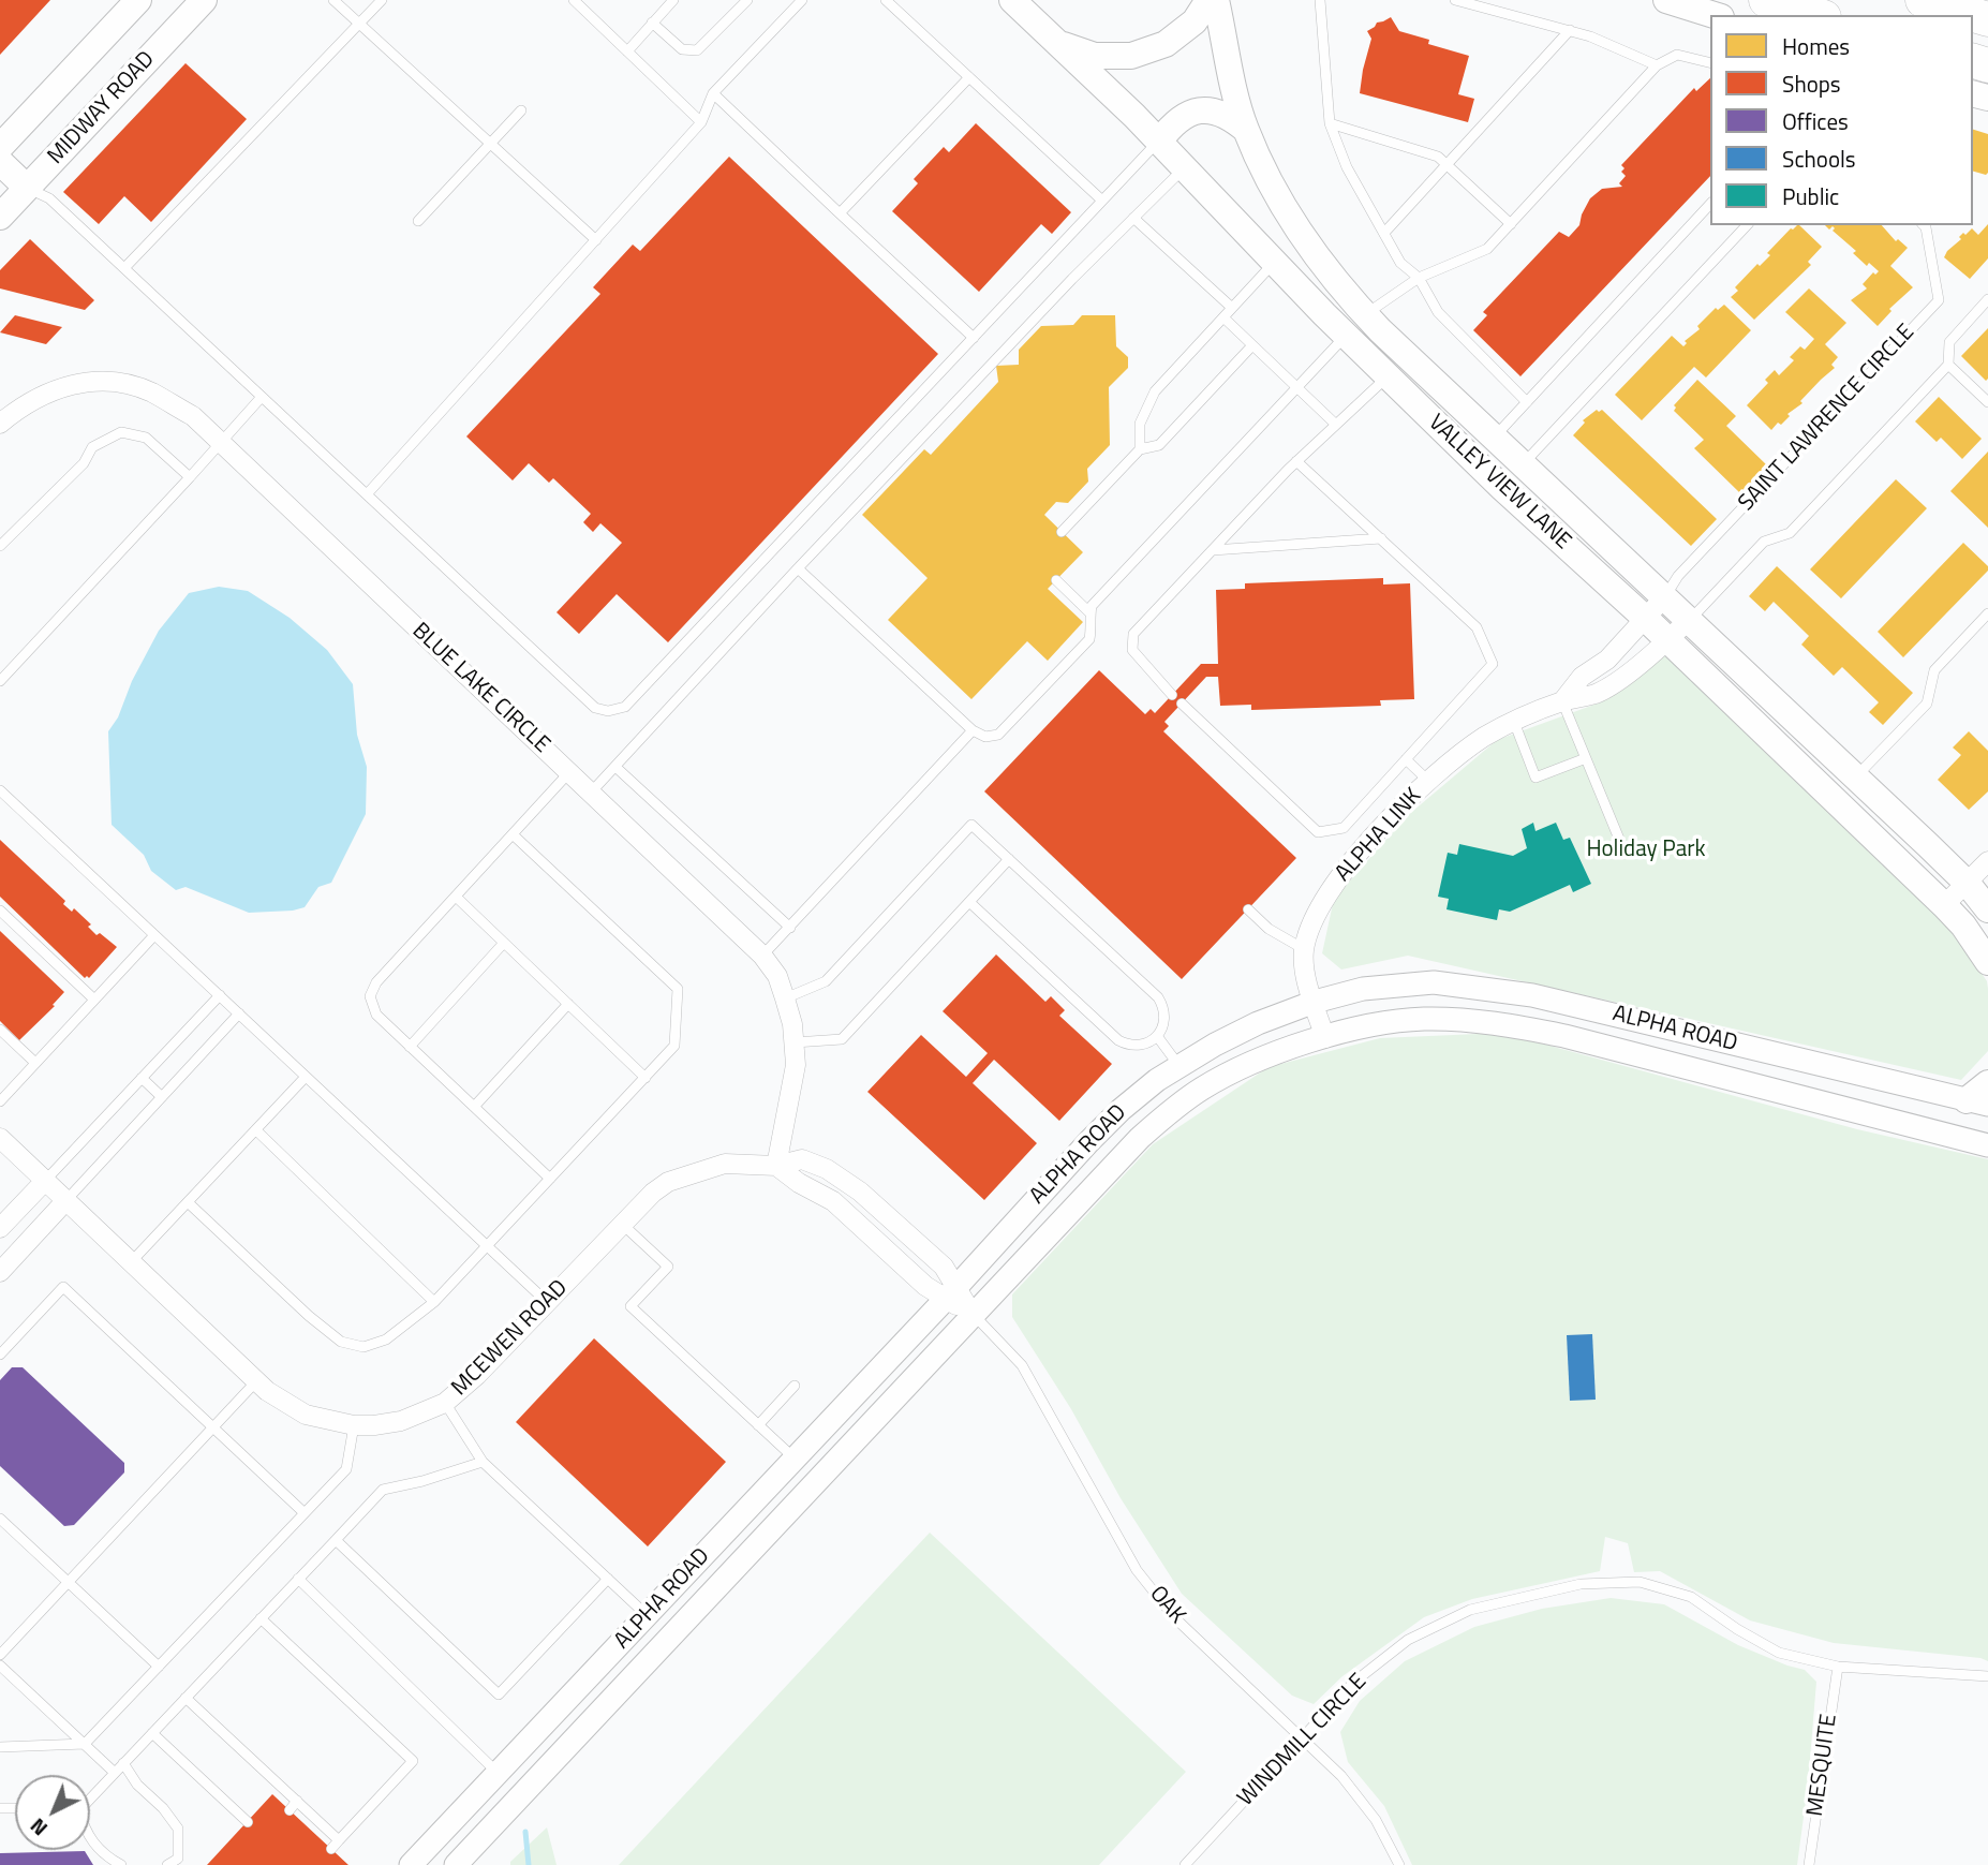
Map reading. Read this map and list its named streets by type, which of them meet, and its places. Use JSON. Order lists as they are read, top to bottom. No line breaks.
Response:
{"streets":{"main road":["MIDWAY ROAD","VALLEY VIEW LANE"],"street":["BLUE LAKE CIRCLE","ALPHA LINK","ALPHA ROAD","MCEWEN ROAD"],"lane":["SAINT LAWRENCE CIRCLE","OAK","WINDMILL CIRCLE","MESQUITE"]},"crossings":[["SAINT LAWRENCE CIRCLE","VALLEY VIEW LANE"],["SAINT LAWRENCE CIRCLE","ALPHA LINK"],["VALLEY VIEW LANE","ALPHA LINK"],["BLUE LAKE CIRCLE","MCEWEN ROAD"],["ALPHA LINK","ALPHA ROAD"],["ALPHA ROAD","OAK"],["OAK","WINDMILL CIRCLE"],["WINDMILL CIRCLE","MESQUITE"]],"parks":["Holiday Park"],"legend":["Homes","Shops","Offices","Schools","Public"],"north":"bottom left"}
